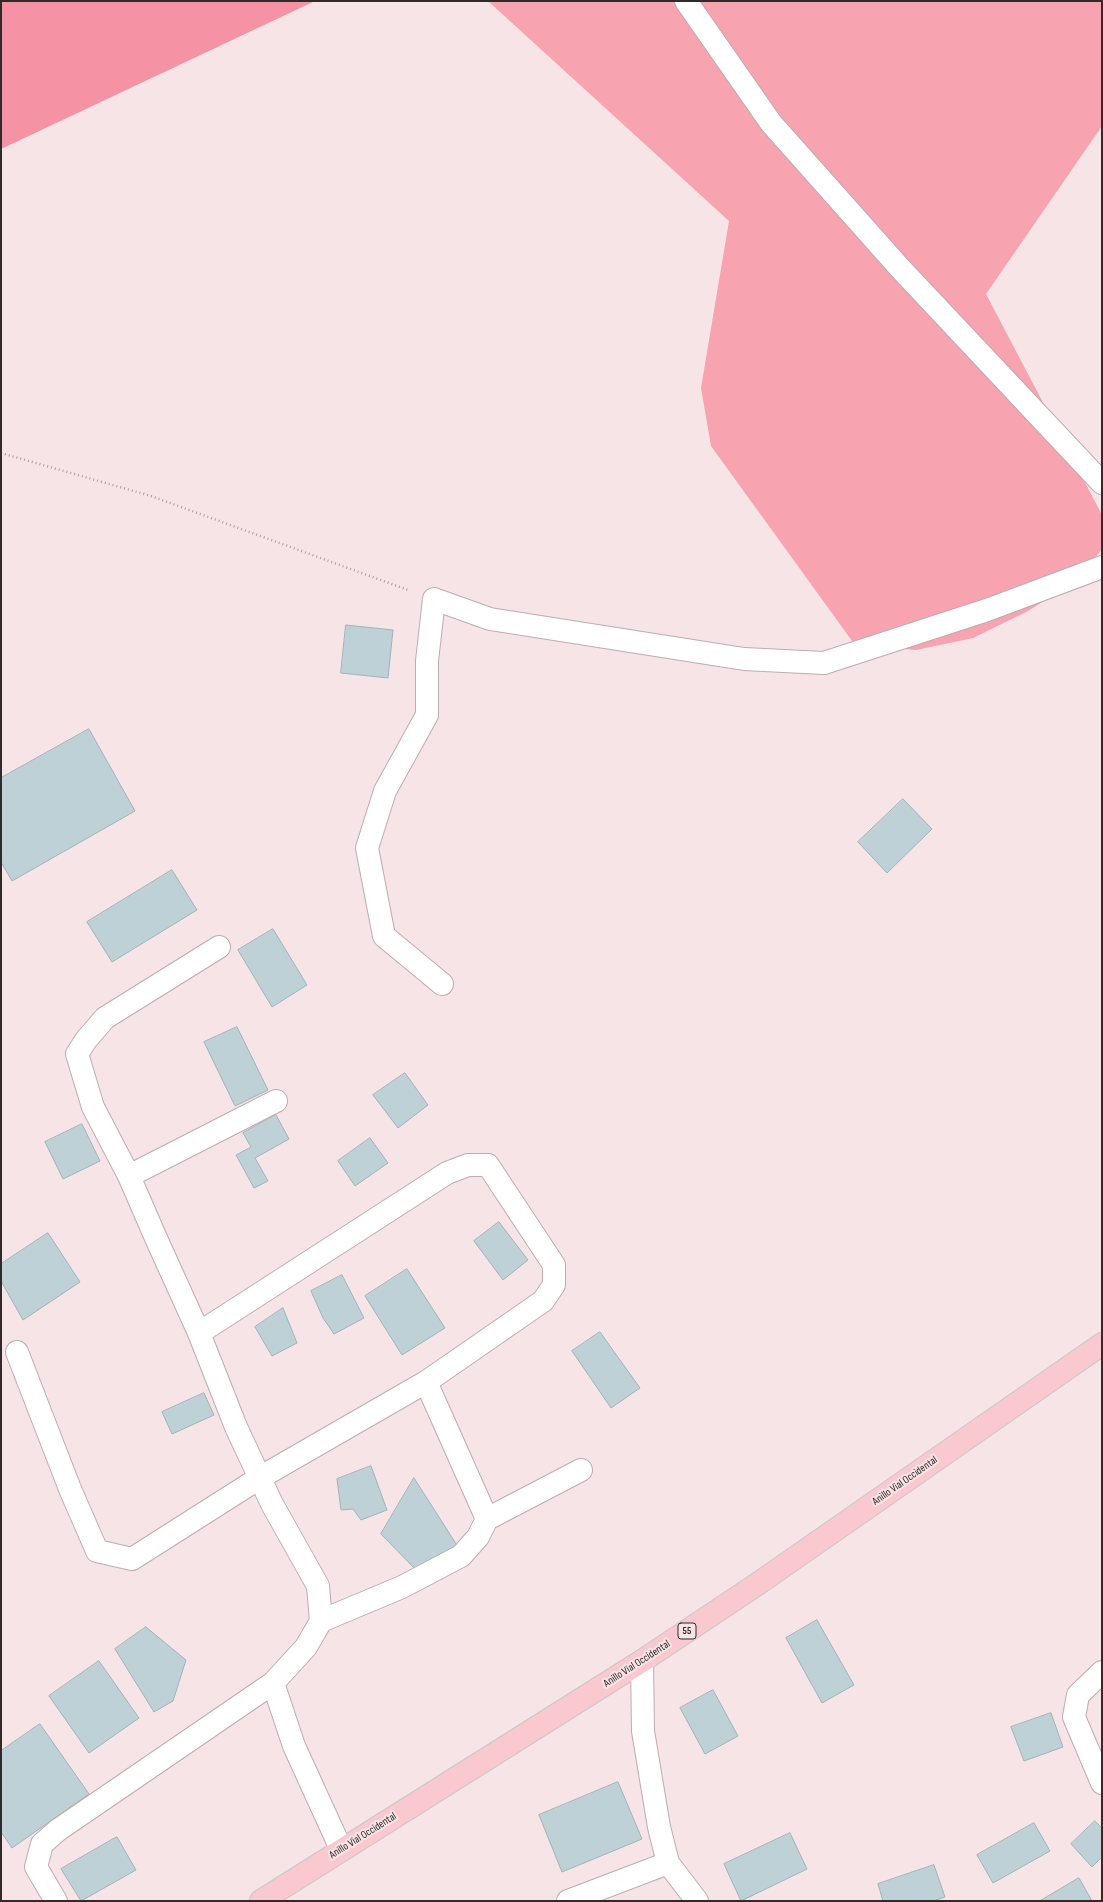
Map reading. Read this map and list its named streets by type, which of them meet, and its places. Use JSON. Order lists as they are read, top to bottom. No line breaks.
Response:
{"streets":{"highway":["Anillo Vial Occidental","55"]}}
